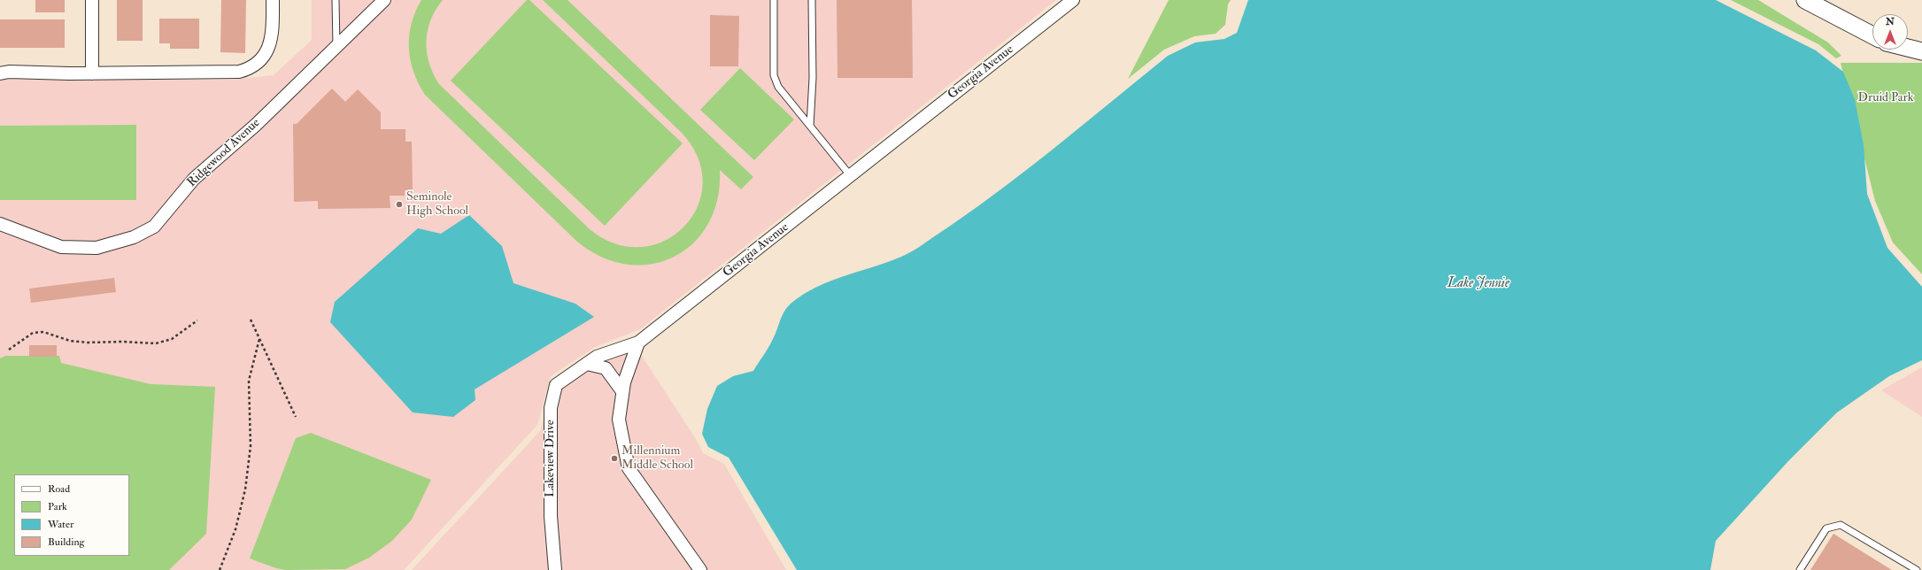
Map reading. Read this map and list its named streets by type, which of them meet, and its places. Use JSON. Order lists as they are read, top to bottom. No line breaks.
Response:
{"streets":{"street":["Georgia Avenue","Ridgewood Avenue","Lakeview Drive"]},"crossings":[["Georgia Avenue","Lakeview Drive"]],"water":["Lake Jennie"],"parks":["Druid Park"],"places":["Seminole High School","Millennium Middle School"],"legend":["Road","Park","Water","Building"],"north":"top"}
